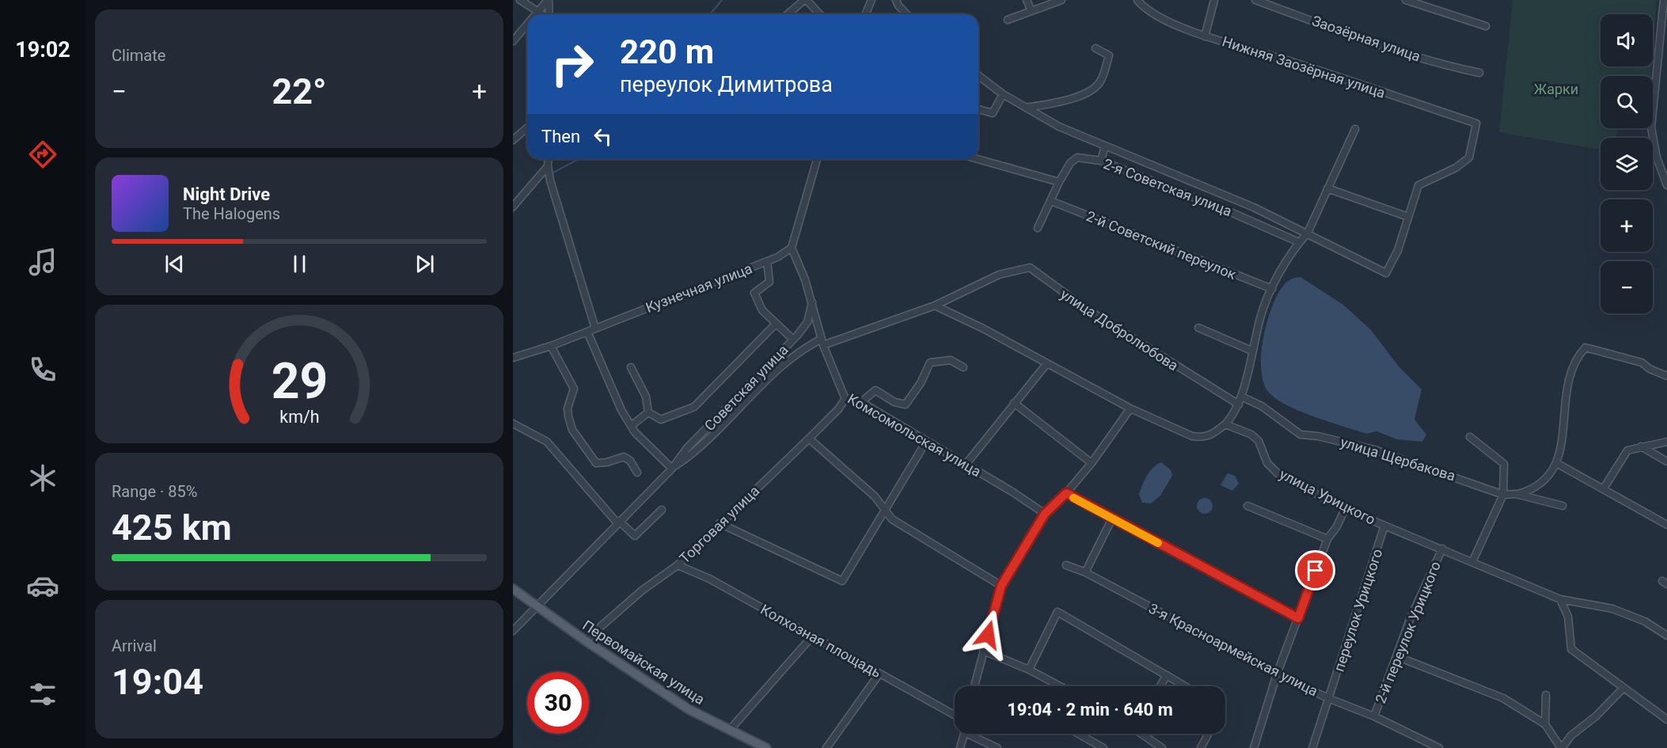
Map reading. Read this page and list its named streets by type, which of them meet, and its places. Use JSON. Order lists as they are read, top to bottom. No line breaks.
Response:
{"streets":{"main road":["Первомайская улица"],"street":["Заозёрная улица","Нижняя Заозёрная улица","2-я Советская улица","2-й Советский переулок","Кузнечная улица","улица Добролюбова","Советская улица","Комсомольская улица","улица Щербакова","улица Урицкого","Торговая улица","переулок Урицкого","2-й переулок Урицкого","Колхозная площадь","3-я Красноармейская улица"]},"crossings":[["Кузнечная улица","Комсомольская улица"],["улица Добролюбова","Советская улица"],["Советская улица","Комсомольская улица"],["Советская улица","Первомайская улица"],["Комсомольская улица","Торговая улица"],["улица Урицкого","переулок Урицкого"],["улица Урицкого","2-й переулок Урицкого"],["Торговая улица","Колхозная площадь"],["Торговая улица","Первомайская улица"],["переулок Урицкого","3-я Красноармейская улица"],["2-й переулок Урицкого","3-я Красноармейская улица"]],"parks":["Жарки"],"page":{"tabs":"19:02","tile":["Climate",["Range · 85%","425 km"],["Arrival","19:04"]],"map_buttons":["+","−"],"turn":["220 m","переулок Димитрова"],"heat":["−","22°","+"],"then":"Then","song":["Night Drive","The Halogens"],"limit":"30","trip":"19:04 · 2 min · 640 m","gauge":["29","km/h"]}}
